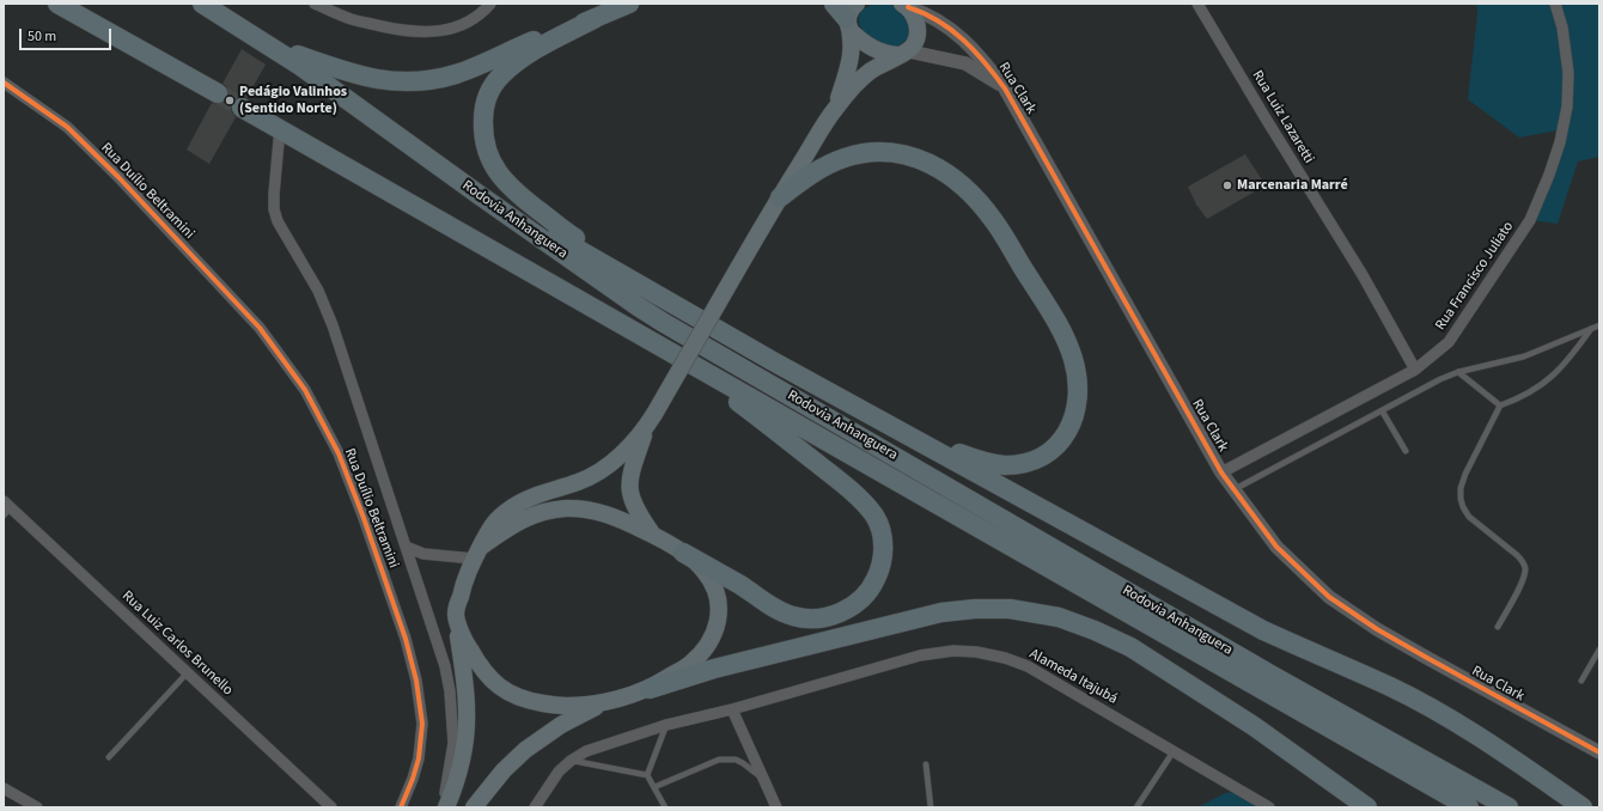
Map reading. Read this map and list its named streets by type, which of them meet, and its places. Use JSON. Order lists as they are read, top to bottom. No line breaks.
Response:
{"streets":{"highway":["Rodovia Anhanguera"],"street":["Rua Clark","Rua Luiz Lazaretti","Rua Duílio Beltramini","Rua Francisco Juliato","Rua Luiz Carlos Brunello","Alameda Itajubá"]},"crossings":[["Rua Clark","Rua Francisco Juliato"],["Rua Luiz Lazaretti","Rua Francisco Juliato"]],"places":["Pedágio Valinhos (Sentido Norte)","Marcenaria Marré"],"scale_bar":"50 m"}
